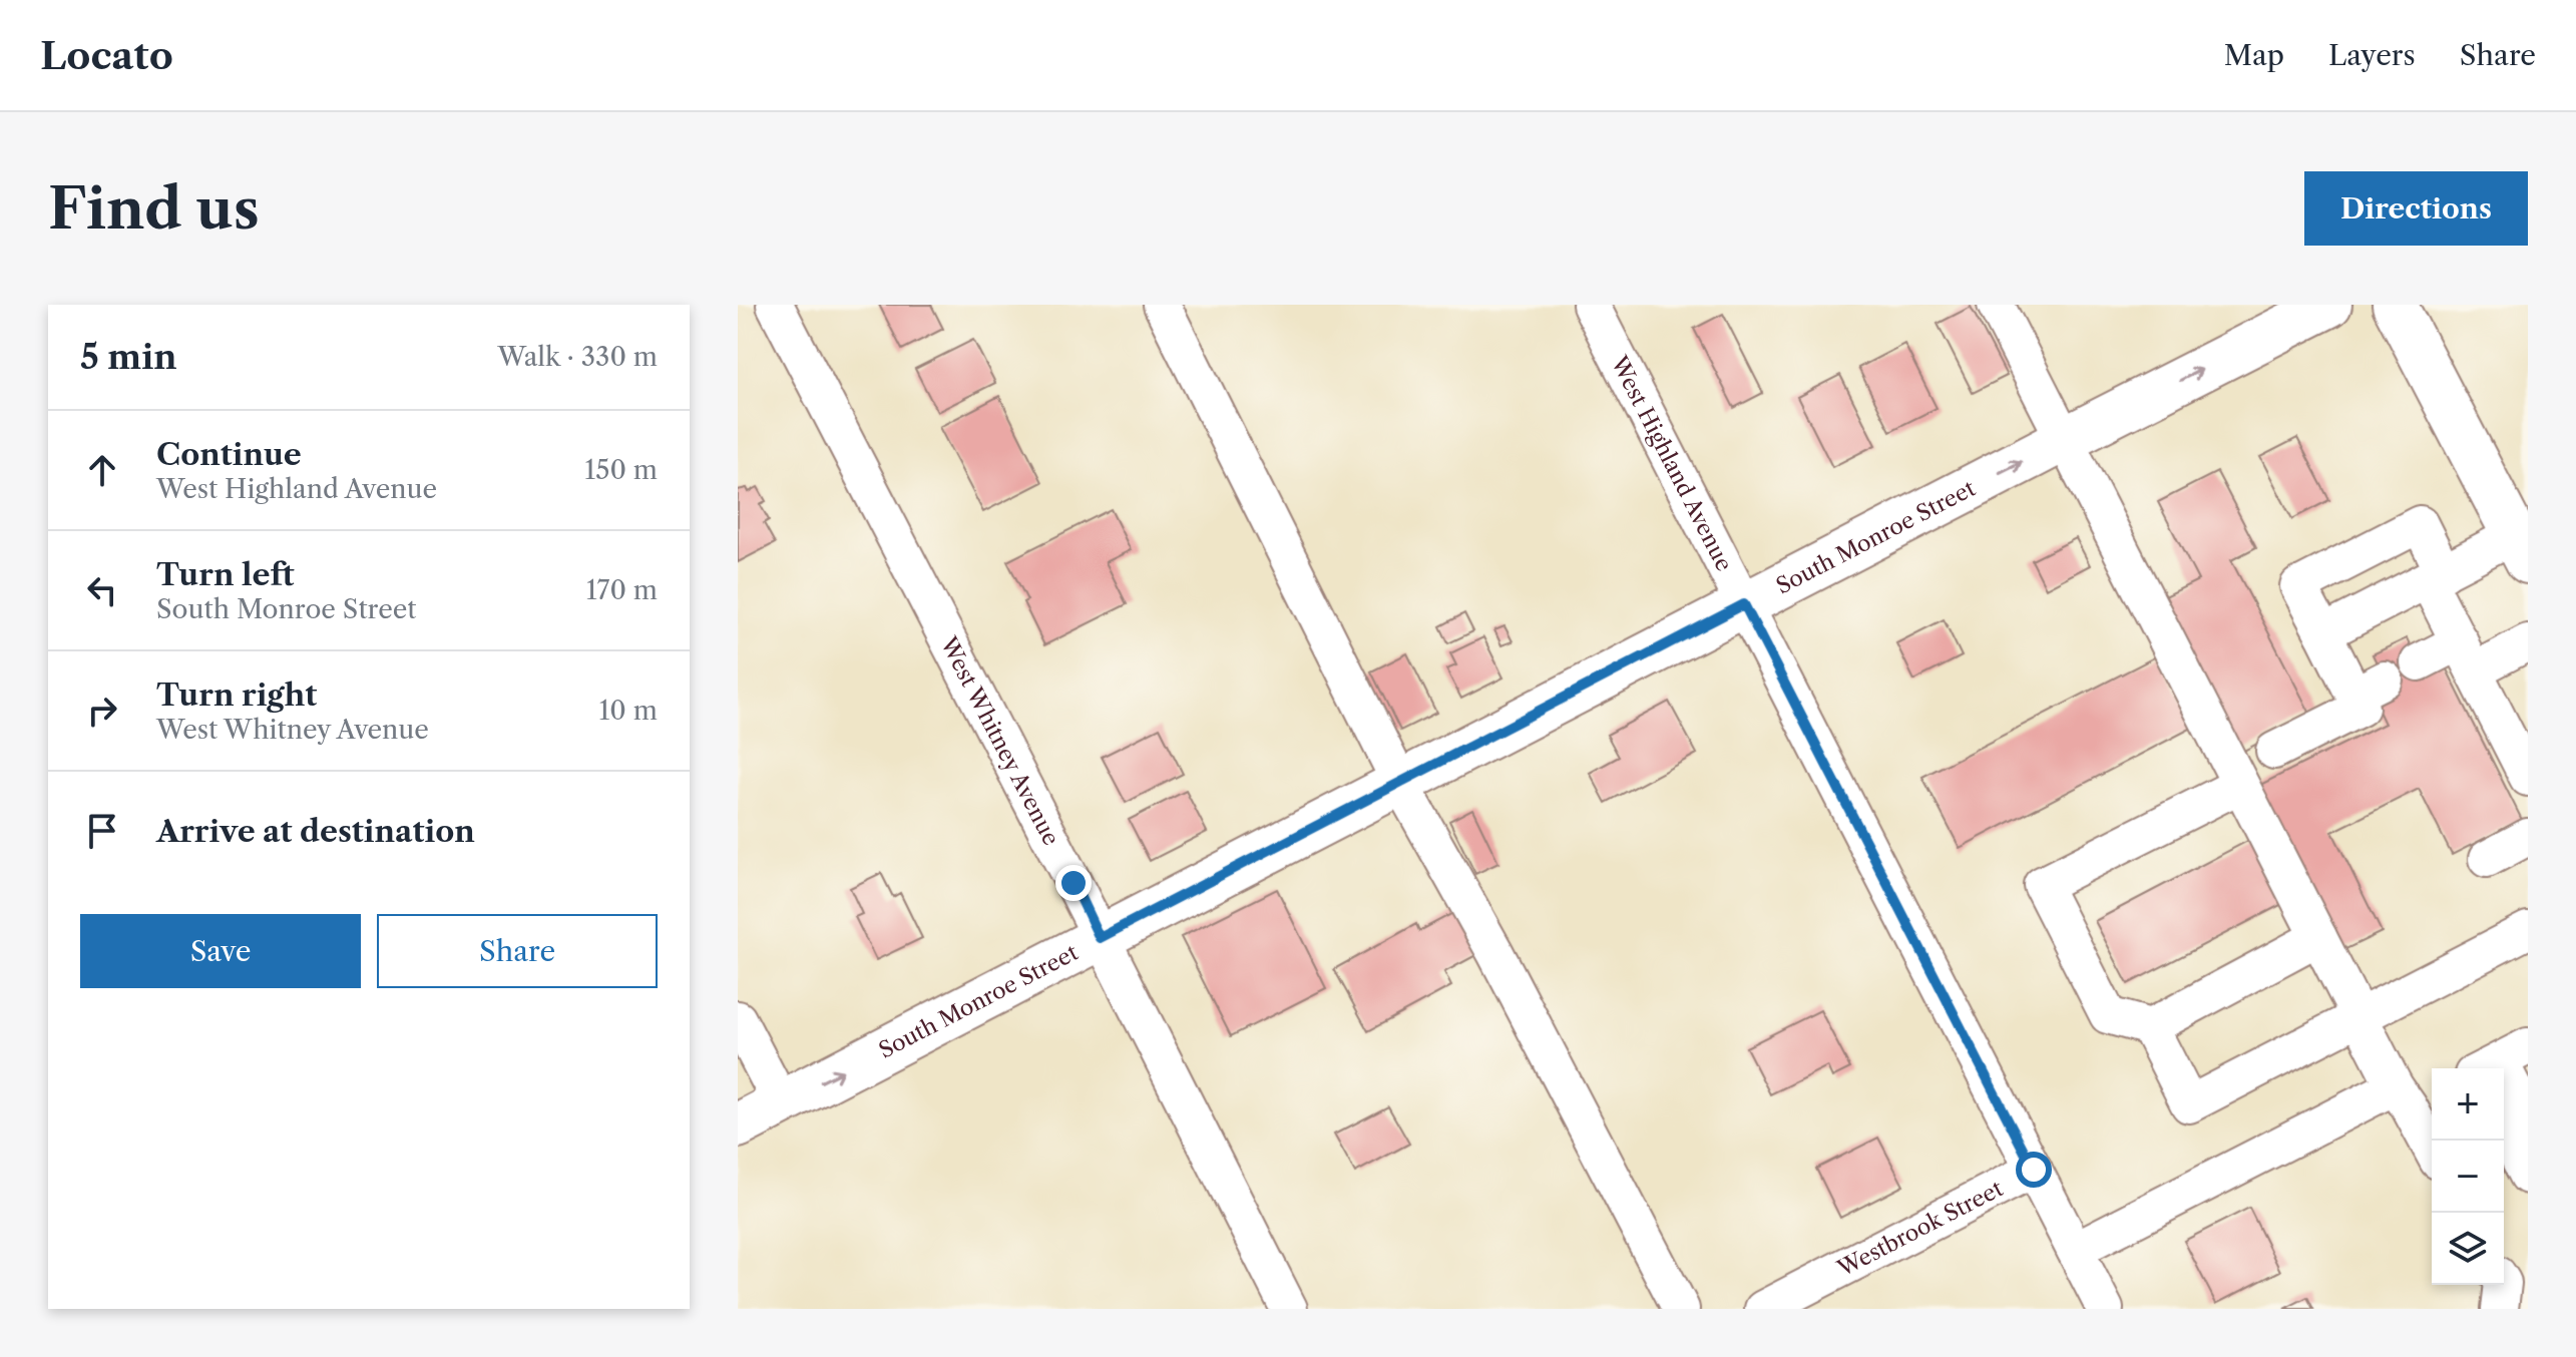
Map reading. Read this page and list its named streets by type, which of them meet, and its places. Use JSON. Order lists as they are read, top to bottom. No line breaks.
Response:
{"streets":{"main road":["South Monroe Street"],"street":["West Highland Avenue","West Whitney Avenue","Westbrook Street"]},"crossings":[["West Highland Avenue","South Monroe Street"],["West Highland Avenue","Westbrook Street"],["South Monroe Street","West Whitney Avenue"]],"one_way":["South Monroe Street"],"page":{"header":"Locato","nav":["Map","Layers","Share"],"buttons":["Directions",["Save","Share"]],"title":"Find us","heading":["5 min","Walk · 330 m"],"list":[["Continue","West Highland Avenue","150 m"],["Turn left","South Monroe Street","170 m"],["Turn right","West Whitney Avenue","10 m"],"Arrive at destination"],"map_buttons":["+","−"]}}
